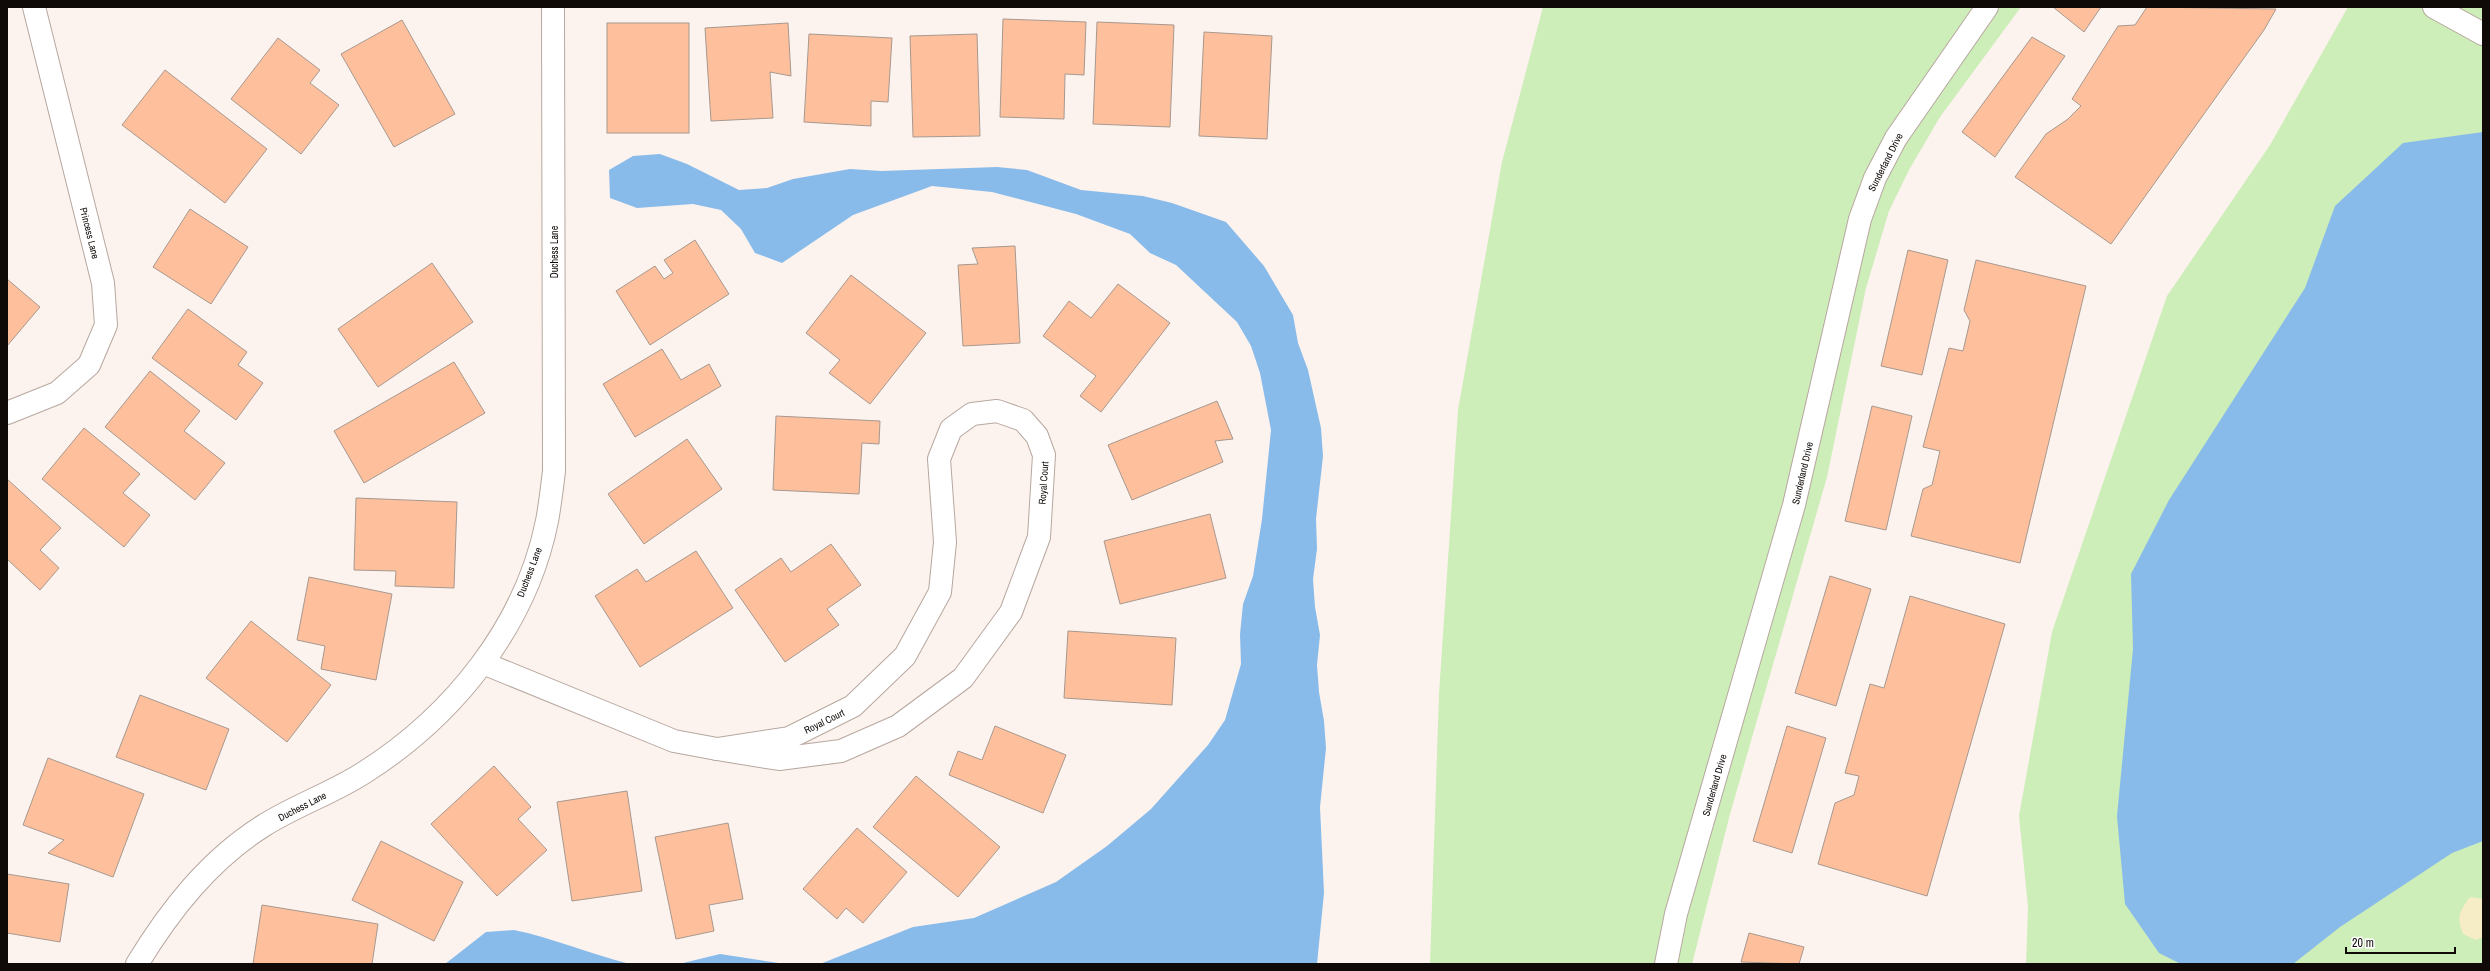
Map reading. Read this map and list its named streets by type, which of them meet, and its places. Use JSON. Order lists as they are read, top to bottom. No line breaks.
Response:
{"streets":{"street":["Sunderland Drive","Princess Lane","Duchess Lane","Royal Court"]},"crossings":[["Duchess Lane","Royal Court"]],"scale_bar":"20 m"}
